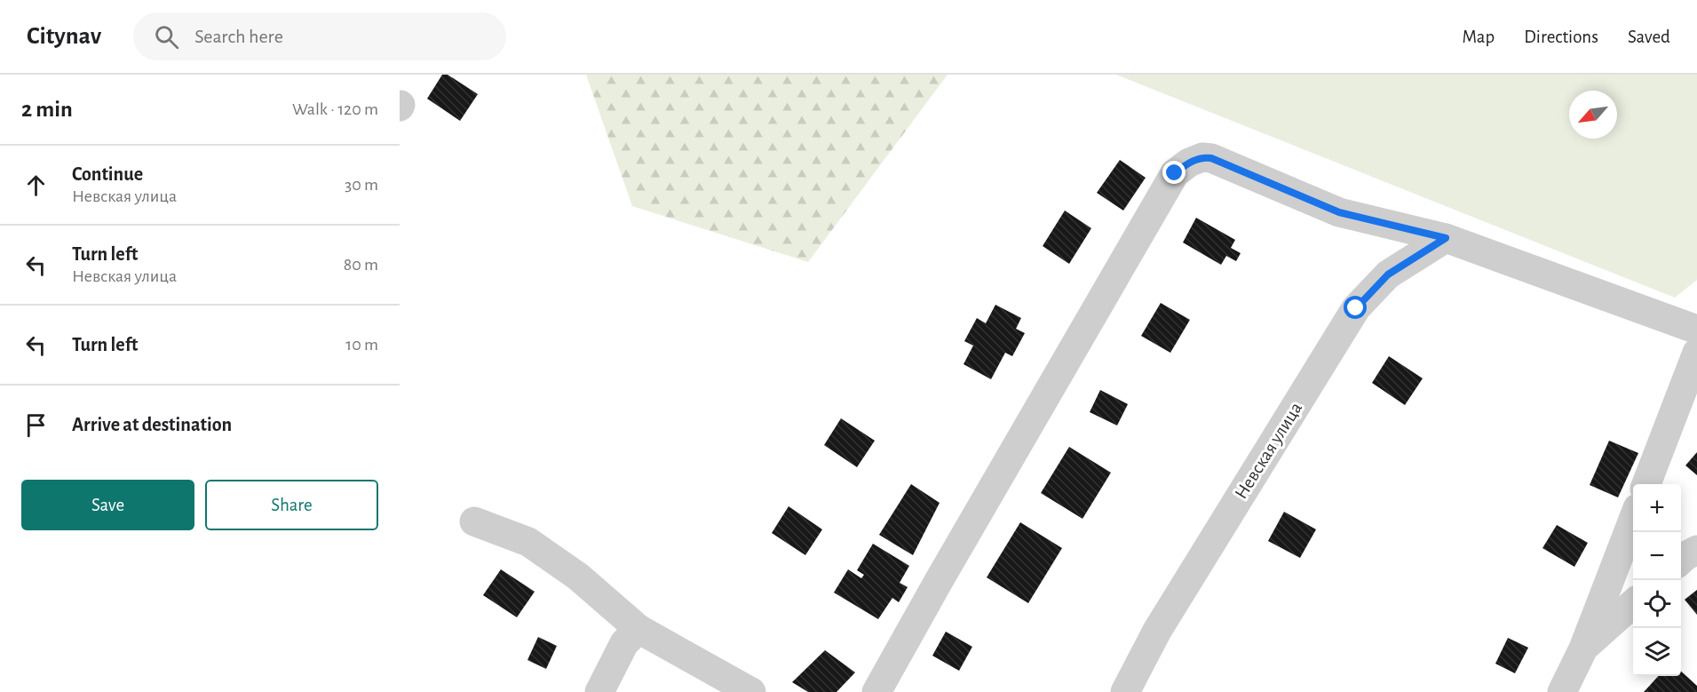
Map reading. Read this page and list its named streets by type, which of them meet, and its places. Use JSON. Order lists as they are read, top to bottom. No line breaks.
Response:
{"streets":{"street":["Невская улица"]},"north":"bottom left","page":{"header":"Citynav","search":"Search here","nav":["Map","Directions","Saved"],"heading":["2 min","Walk · 120 m"],"list":[["Continue","Невская улица","30 m"],["Turn left","Невская улица","80 m"],["Turn left","10 m"],"Arrive at destination"],"buttons":["Save","Share"],"map_buttons":["+","−"]}}
